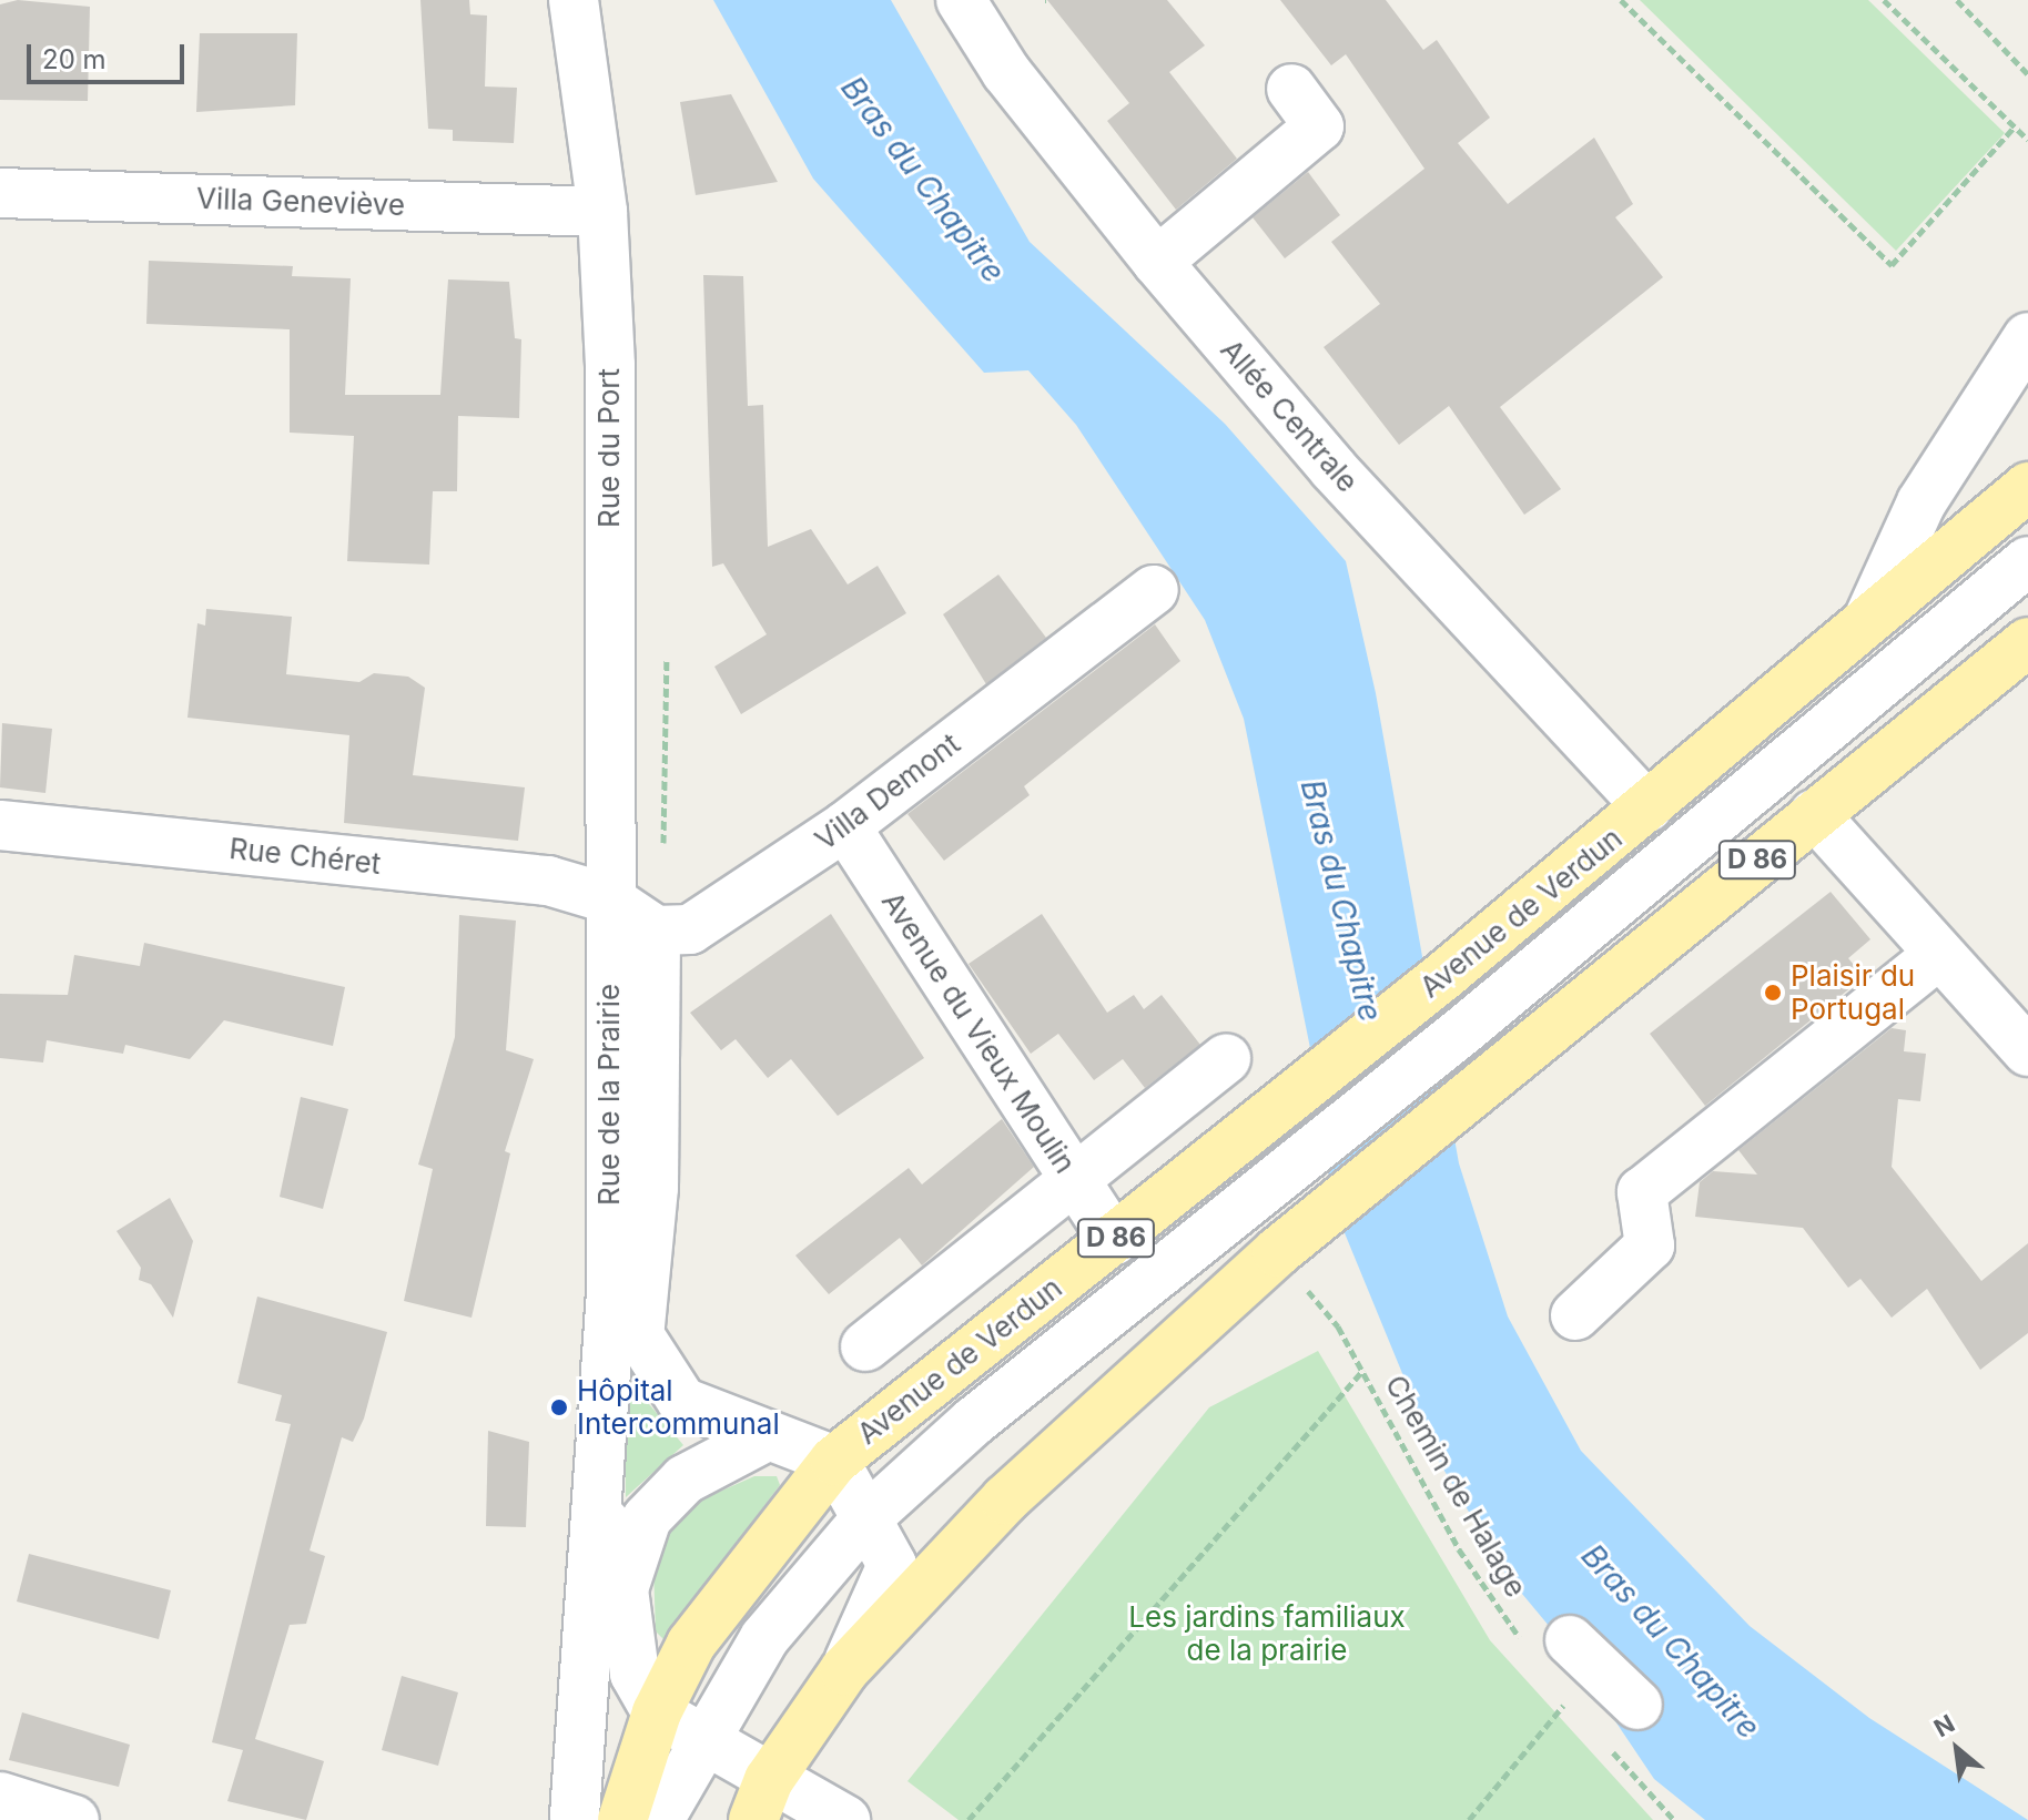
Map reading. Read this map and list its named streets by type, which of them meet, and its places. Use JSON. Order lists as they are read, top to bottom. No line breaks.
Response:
{"streets":{"main road":["D 86","Avenue de Verdun"],"street":["Villa Geneviève","Allée Centrale","Rue du Port","Villa Demont","Rue Chéret","Avenue du Vieux Moulin","Rue de la Prairie"],"path":["Chemin de Halage"]},"crossings":[["Villa Geneviève","Rue du Port"],["Allée Centrale","Avenue de Verdun"],["Rue du Port","Rue Chéret"],["Rue du Port","Rue de la Prairie"],["Villa Demont","Avenue du Vieux Moulin"],["Rue Chéret","Rue de la Prairie"],["Avenue de Verdun","Avenue du Vieux Moulin"]],"water":["Bras du Chapitre"],"parks":["Les jardins familiaux de la prairie"],"places":["Plaisir du Portugal","Hôpital Intercommunal"],"scale_bar":"20 m","north":"top left"}
